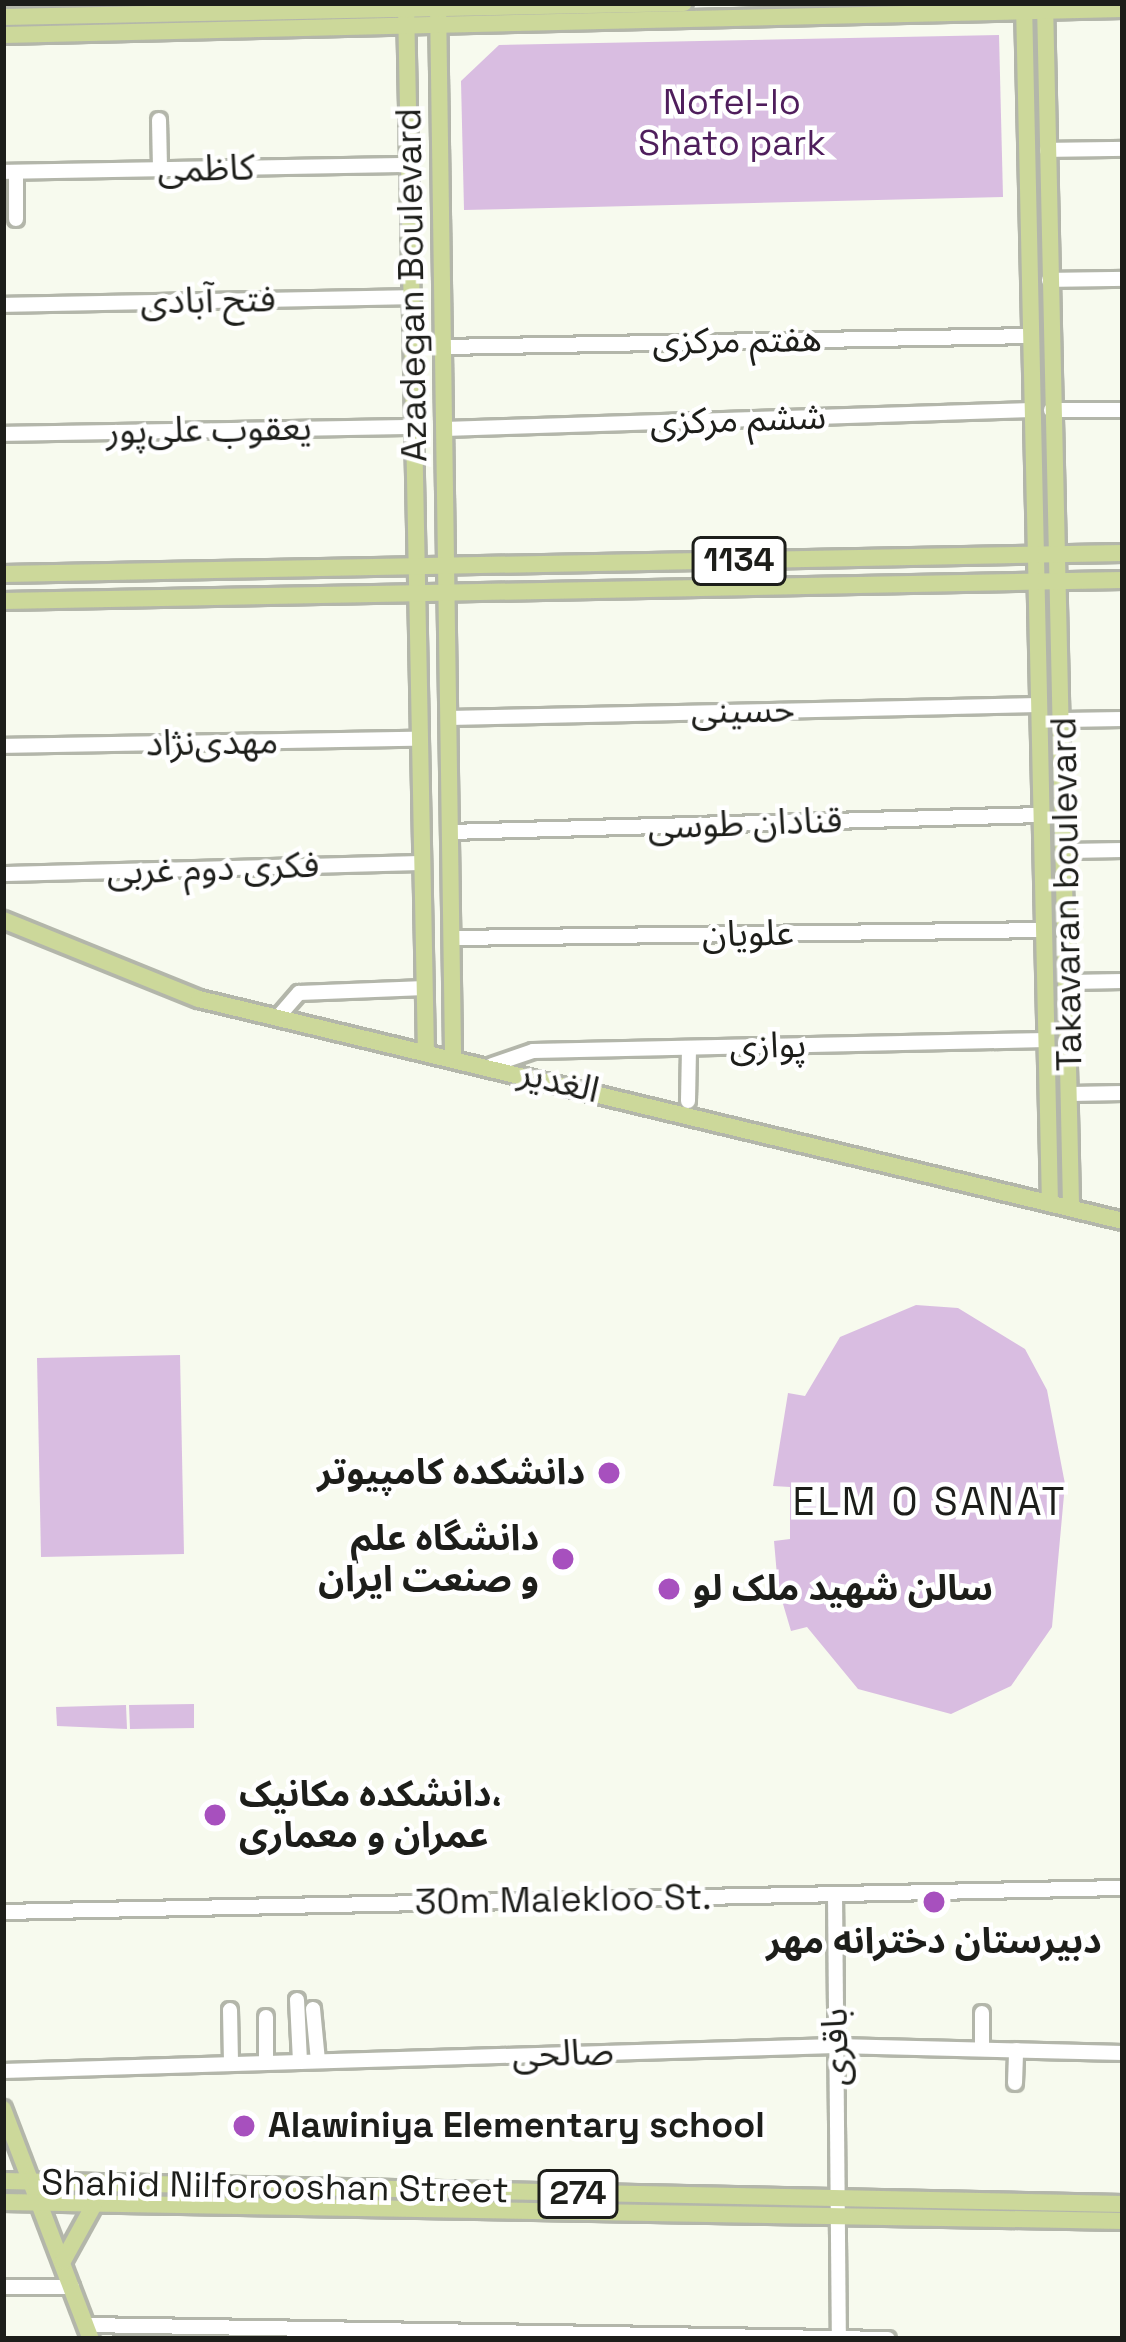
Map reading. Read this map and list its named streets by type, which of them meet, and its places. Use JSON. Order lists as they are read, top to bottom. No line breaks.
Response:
{"streets":{"main road":["Azadegan Boulevard","1134","Takavaran boulevard","الغدیر","Shahid Nilforooshan Street","274"],"street":["کاظمی","فتح آبادی","هفتم مرکزی","ششم مرکزی","یعقوب علی‌پور","حسینی","مهدی‌نژاد","قنادان طوسی","فکری دوم غربی","علویان","پوازی","30m Malekloo St.","باقری","صالحی"]},"crossings":[["کاظمی","Azadegan Boulevard"],["Azadegan Boulevard","فتح آبادی"],["Azadegan Boulevard","هفتم مرکزی"],["Azadegan Boulevard","ششم مرکزی"],["Azadegan Boulevard","یعقوب علی‌پور"],["Azadegan Boulevard","1134"],["1134","Takavaran boulevard"],["حسینی","Takavaran boulevard"],["قنادان طوسی","Takavaran boulevard"],["Takavaran boulevard","علویان"],["Takavaran boulevard","پوازی"],["Takavaran boulevard","الغدیر"],["پوازی","الغدیر"],["30m Malekloo St.","باقری"],["باقری","صالحی"],["باقری","Shahid Nilforooshan Street"],["Shahid Nilforooshan Street","274"]],"districts":["ELM O SANAT"],"parks":["Nofel-lo Shato park"],"places":["دانشکده کامپیوتر","دانشگاه علم و صنعت ایران","سالن شهید ملک لو","دانشکده مکانیک، عمران و معماری","دبیرستان دخترانه مهر","Alawiniya Elementary school"]}
